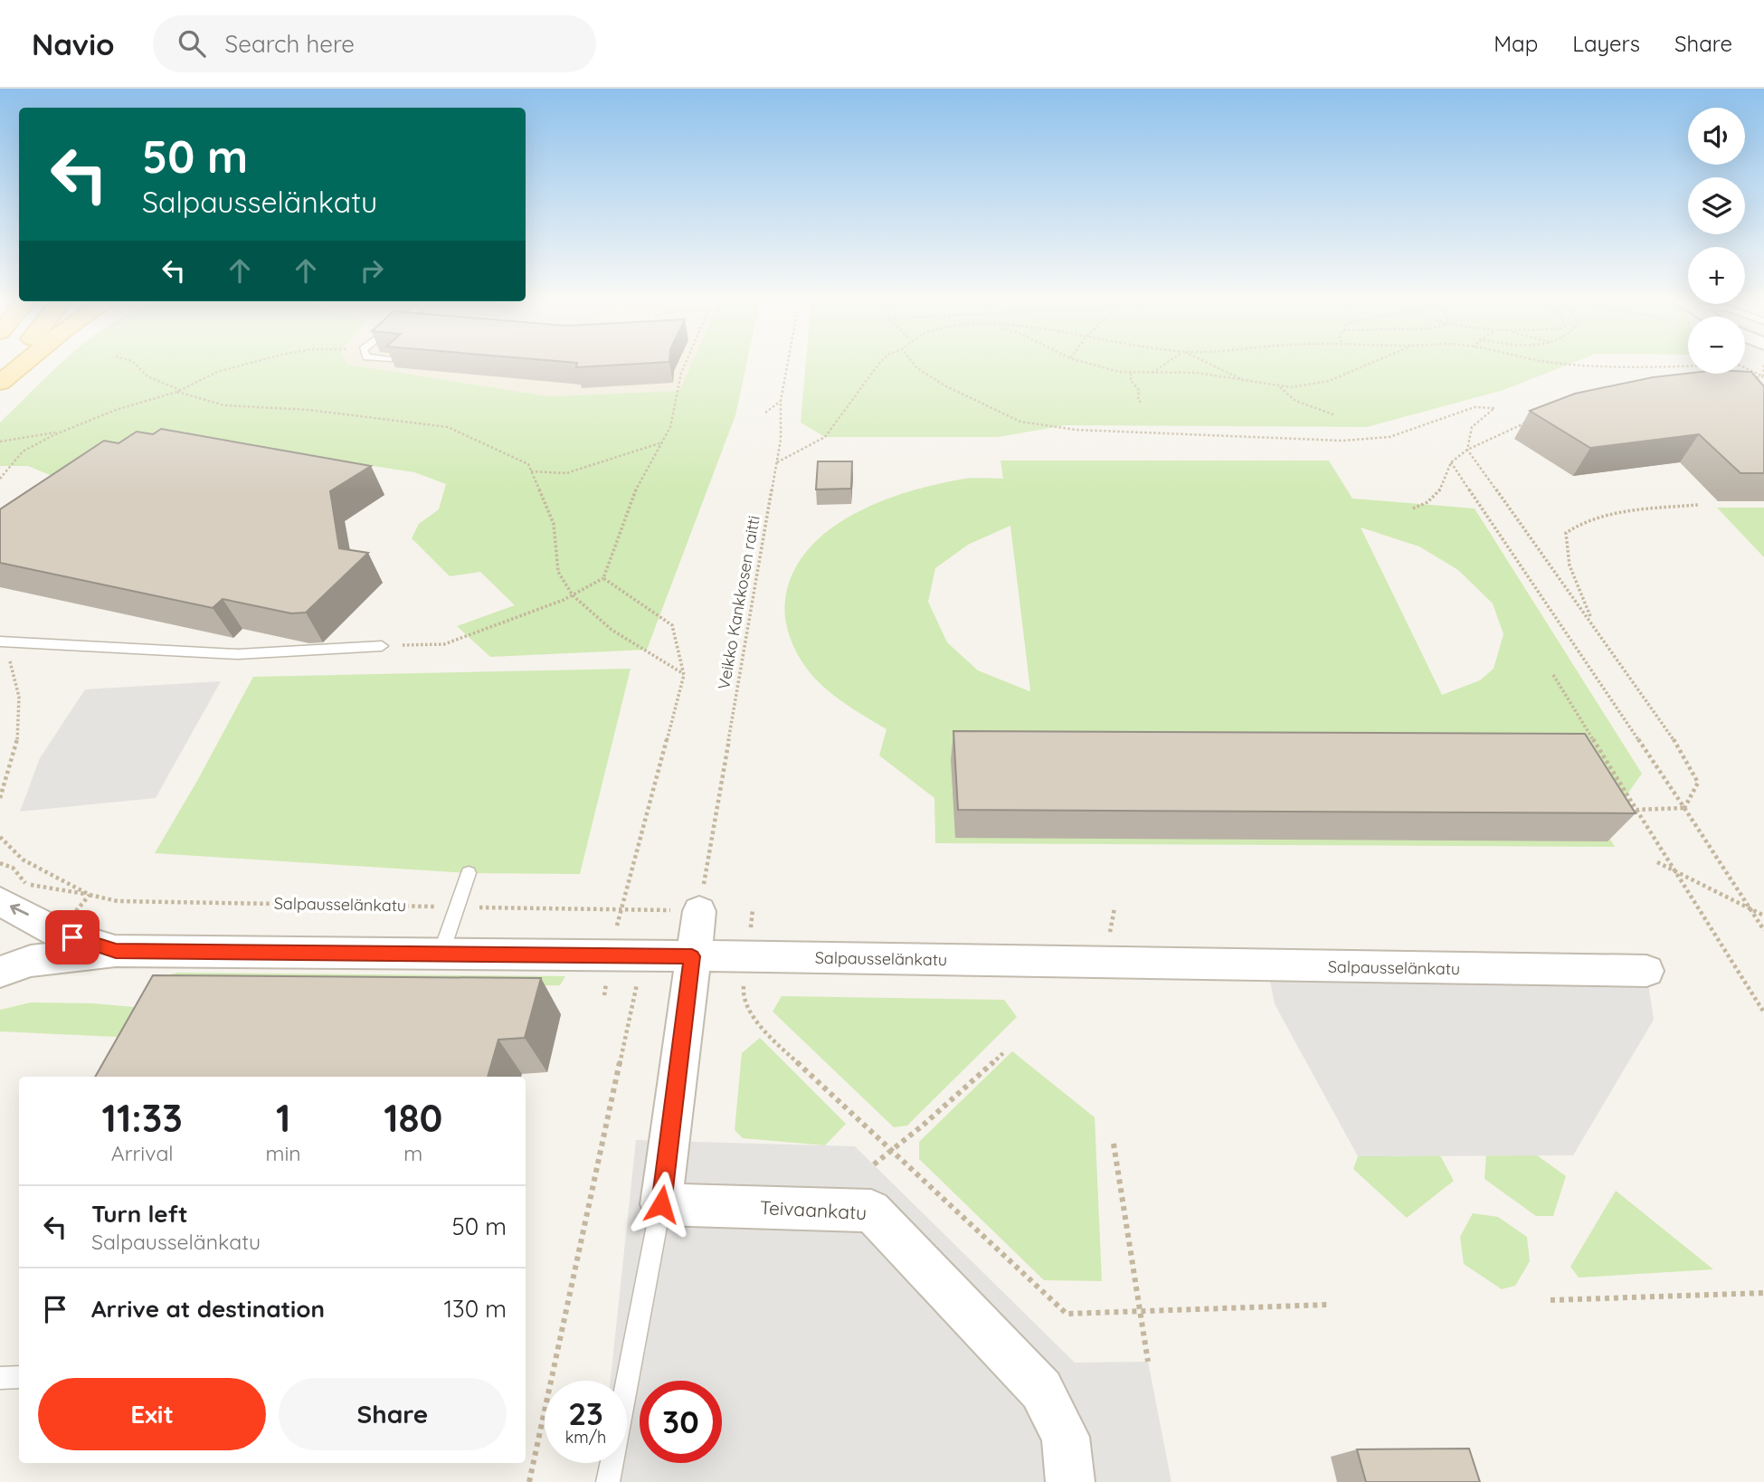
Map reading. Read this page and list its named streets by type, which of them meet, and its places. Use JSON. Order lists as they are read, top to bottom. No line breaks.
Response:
{"streets":{"street":["Salpausselänkatu","Teivaankatu"],"path":["Veikko Kankkosen raitti"]},"crossings":[["Veikko Kankkosen raitti","Salpausselänkatu"]],"page":{"header":"Navio","search":"Search here","nav":["Map","Layers","Share"],"map_buttons":["+","−"],"turn":["50 m","Salpausselänkatu"],"eta":["11:33","Arrival","1","min","180","m"],"list":[{"name":"Turn left","note":"Salpausselänkatu","value":"50 m"},{"name":"Arrive at destination","value":"130 m"}],"buttons":["Exit","Share"],"speed":"23 km/h","limit":"30"}}
